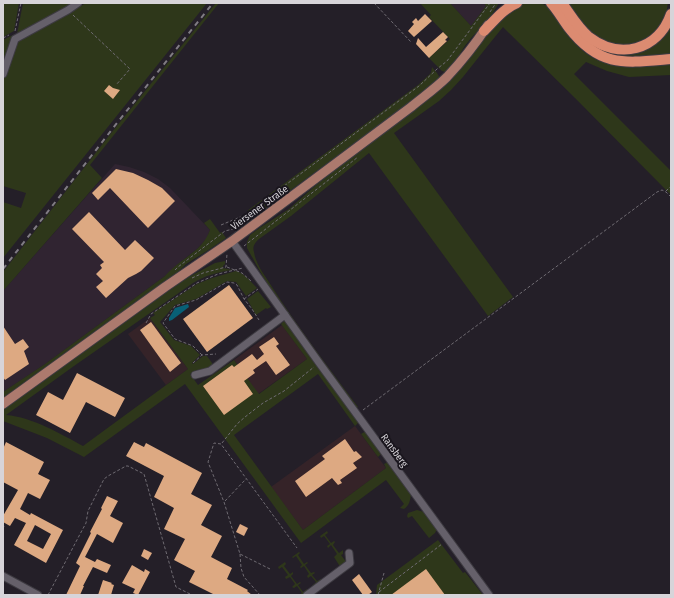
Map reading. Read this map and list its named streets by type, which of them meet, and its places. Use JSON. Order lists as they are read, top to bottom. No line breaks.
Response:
{"streets":{"main road":["Viersener Straße"],"street":["Ransberg"]},"crossings":[["Viersener Straße","Ransberg"]]}
